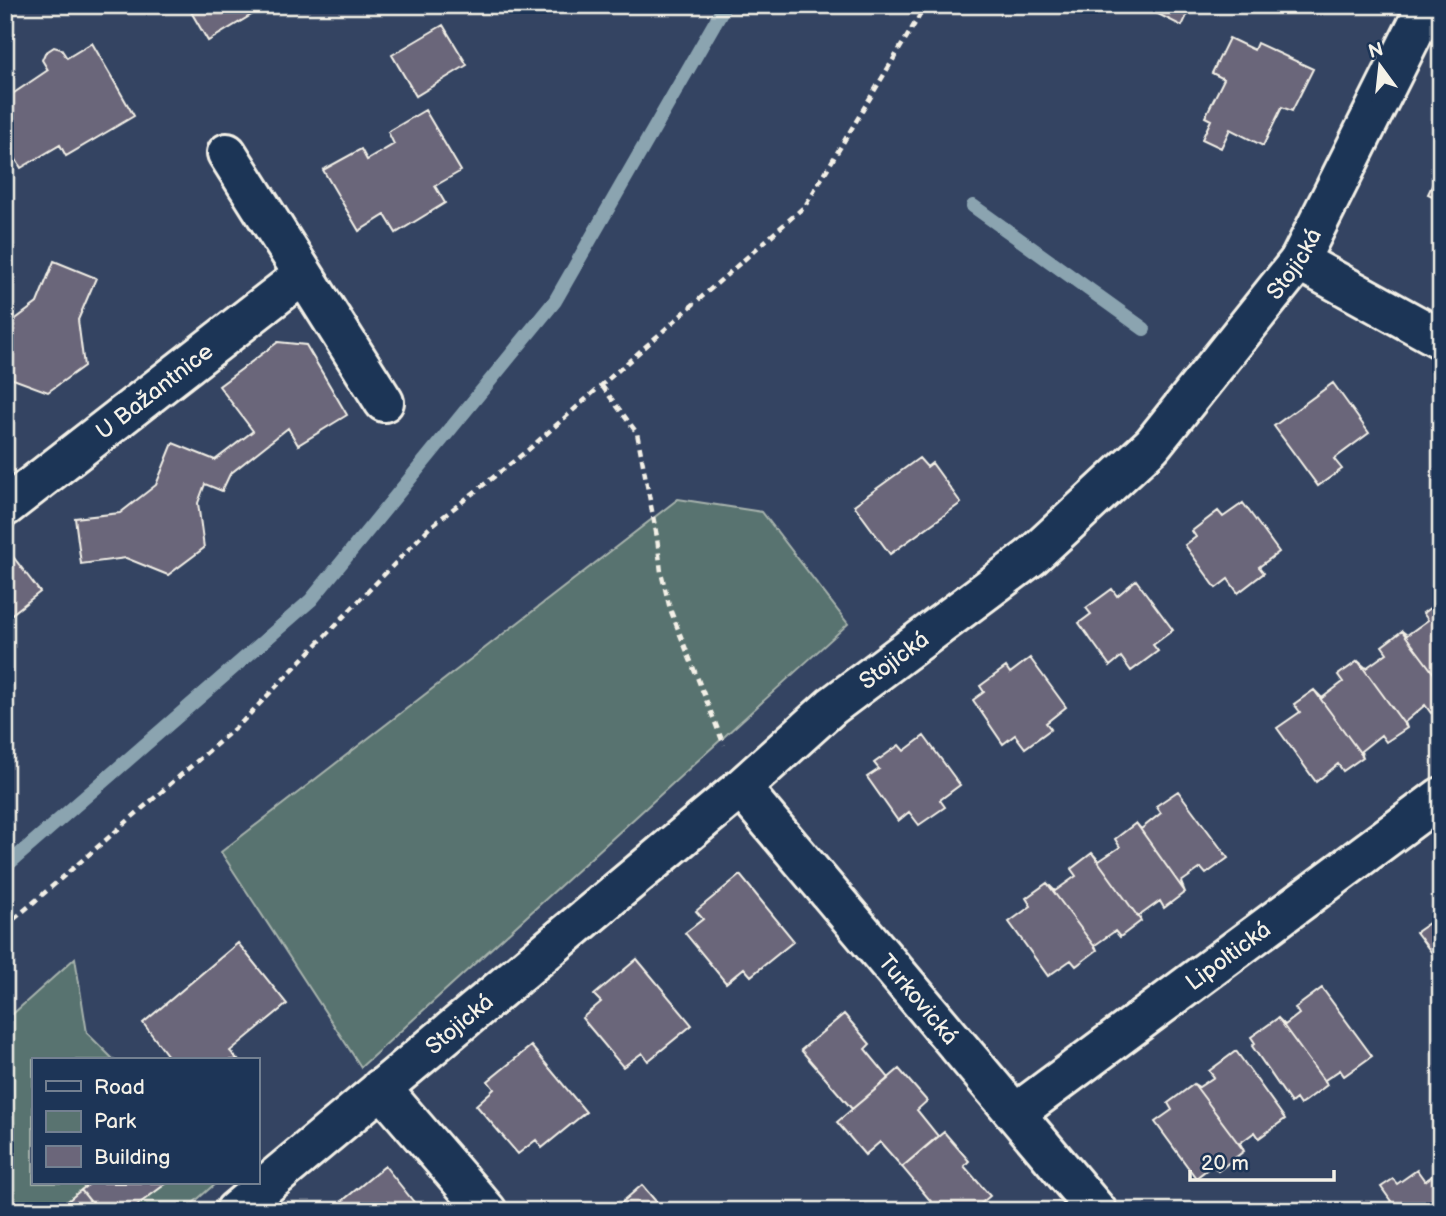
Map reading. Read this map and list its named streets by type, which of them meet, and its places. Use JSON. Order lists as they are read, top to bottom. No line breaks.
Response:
{"streets":{"street":["Stojická","U Bažantnice","Lipoltická","Turkovická"]},"crossings":[["Stojická","Turkovická"],["Lipoltická","Turkovická"]],"legend":["Road","Park","Building"],"scale_bar":"20 m","north":"top"}
